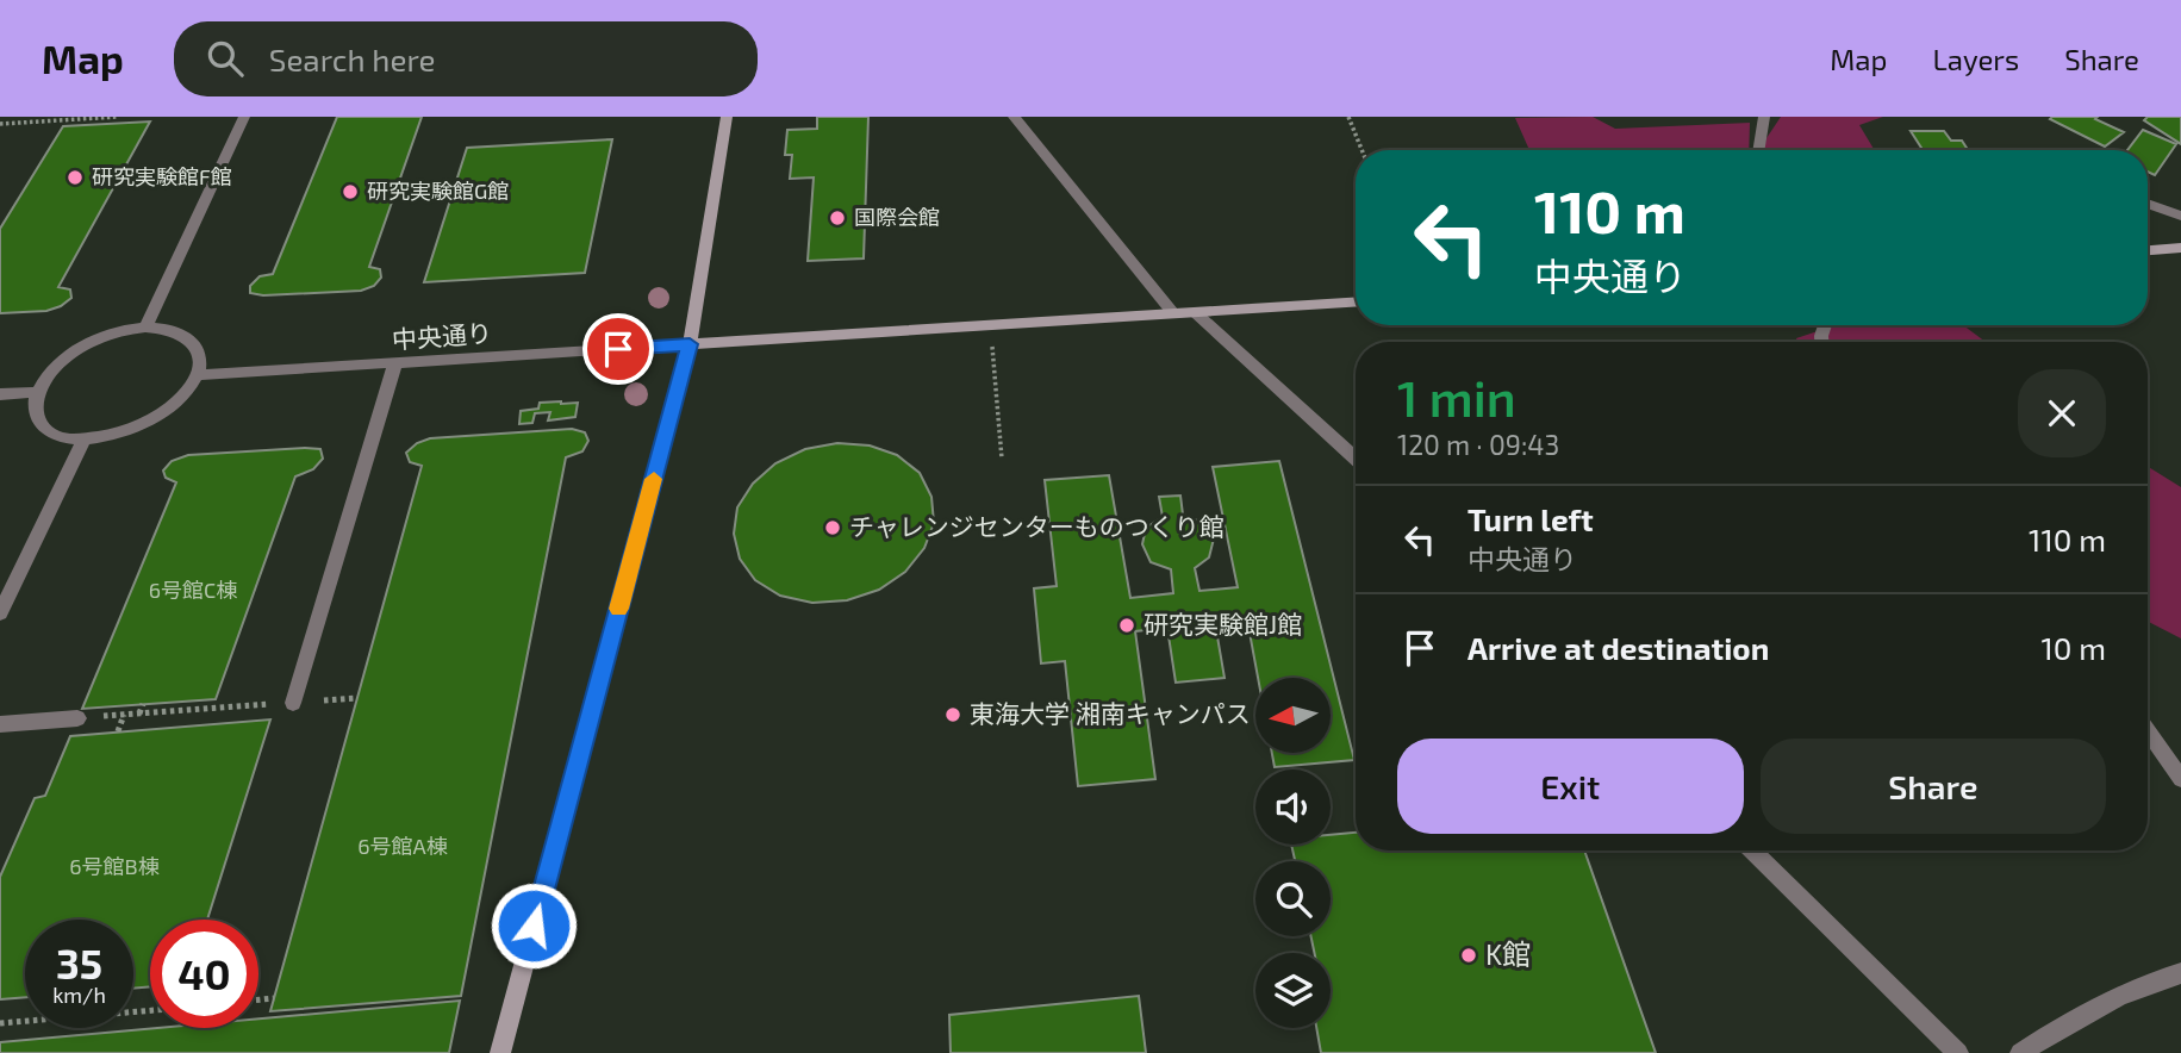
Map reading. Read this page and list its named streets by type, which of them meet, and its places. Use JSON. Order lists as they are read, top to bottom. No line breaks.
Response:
{"streets":{"street":["中央通り"]},"places":["研究実験館F館","研究実験館G館","国際会館","チャレンジセンターものつくり館","研究実験館J館","東海大学 湘南キャンパス","K館"],"house_numbers":["6号館C棟","6号館A棟","6号館B棟"],"north":"left","page":{"header":"Map","search":"Search here","nav":["Map","Layers","Share"],"turn":["110 m","中央通り"],"heading":["1 min","120 m · 09:43"],"list":[{"name":"Turn left","note":"中央通り","value":"110 m"},{"name":"Arrive at destination","value":"10 m"}],"buttons":["Exit","Share"],"speed":"35 km/h","limit":"40"}}
